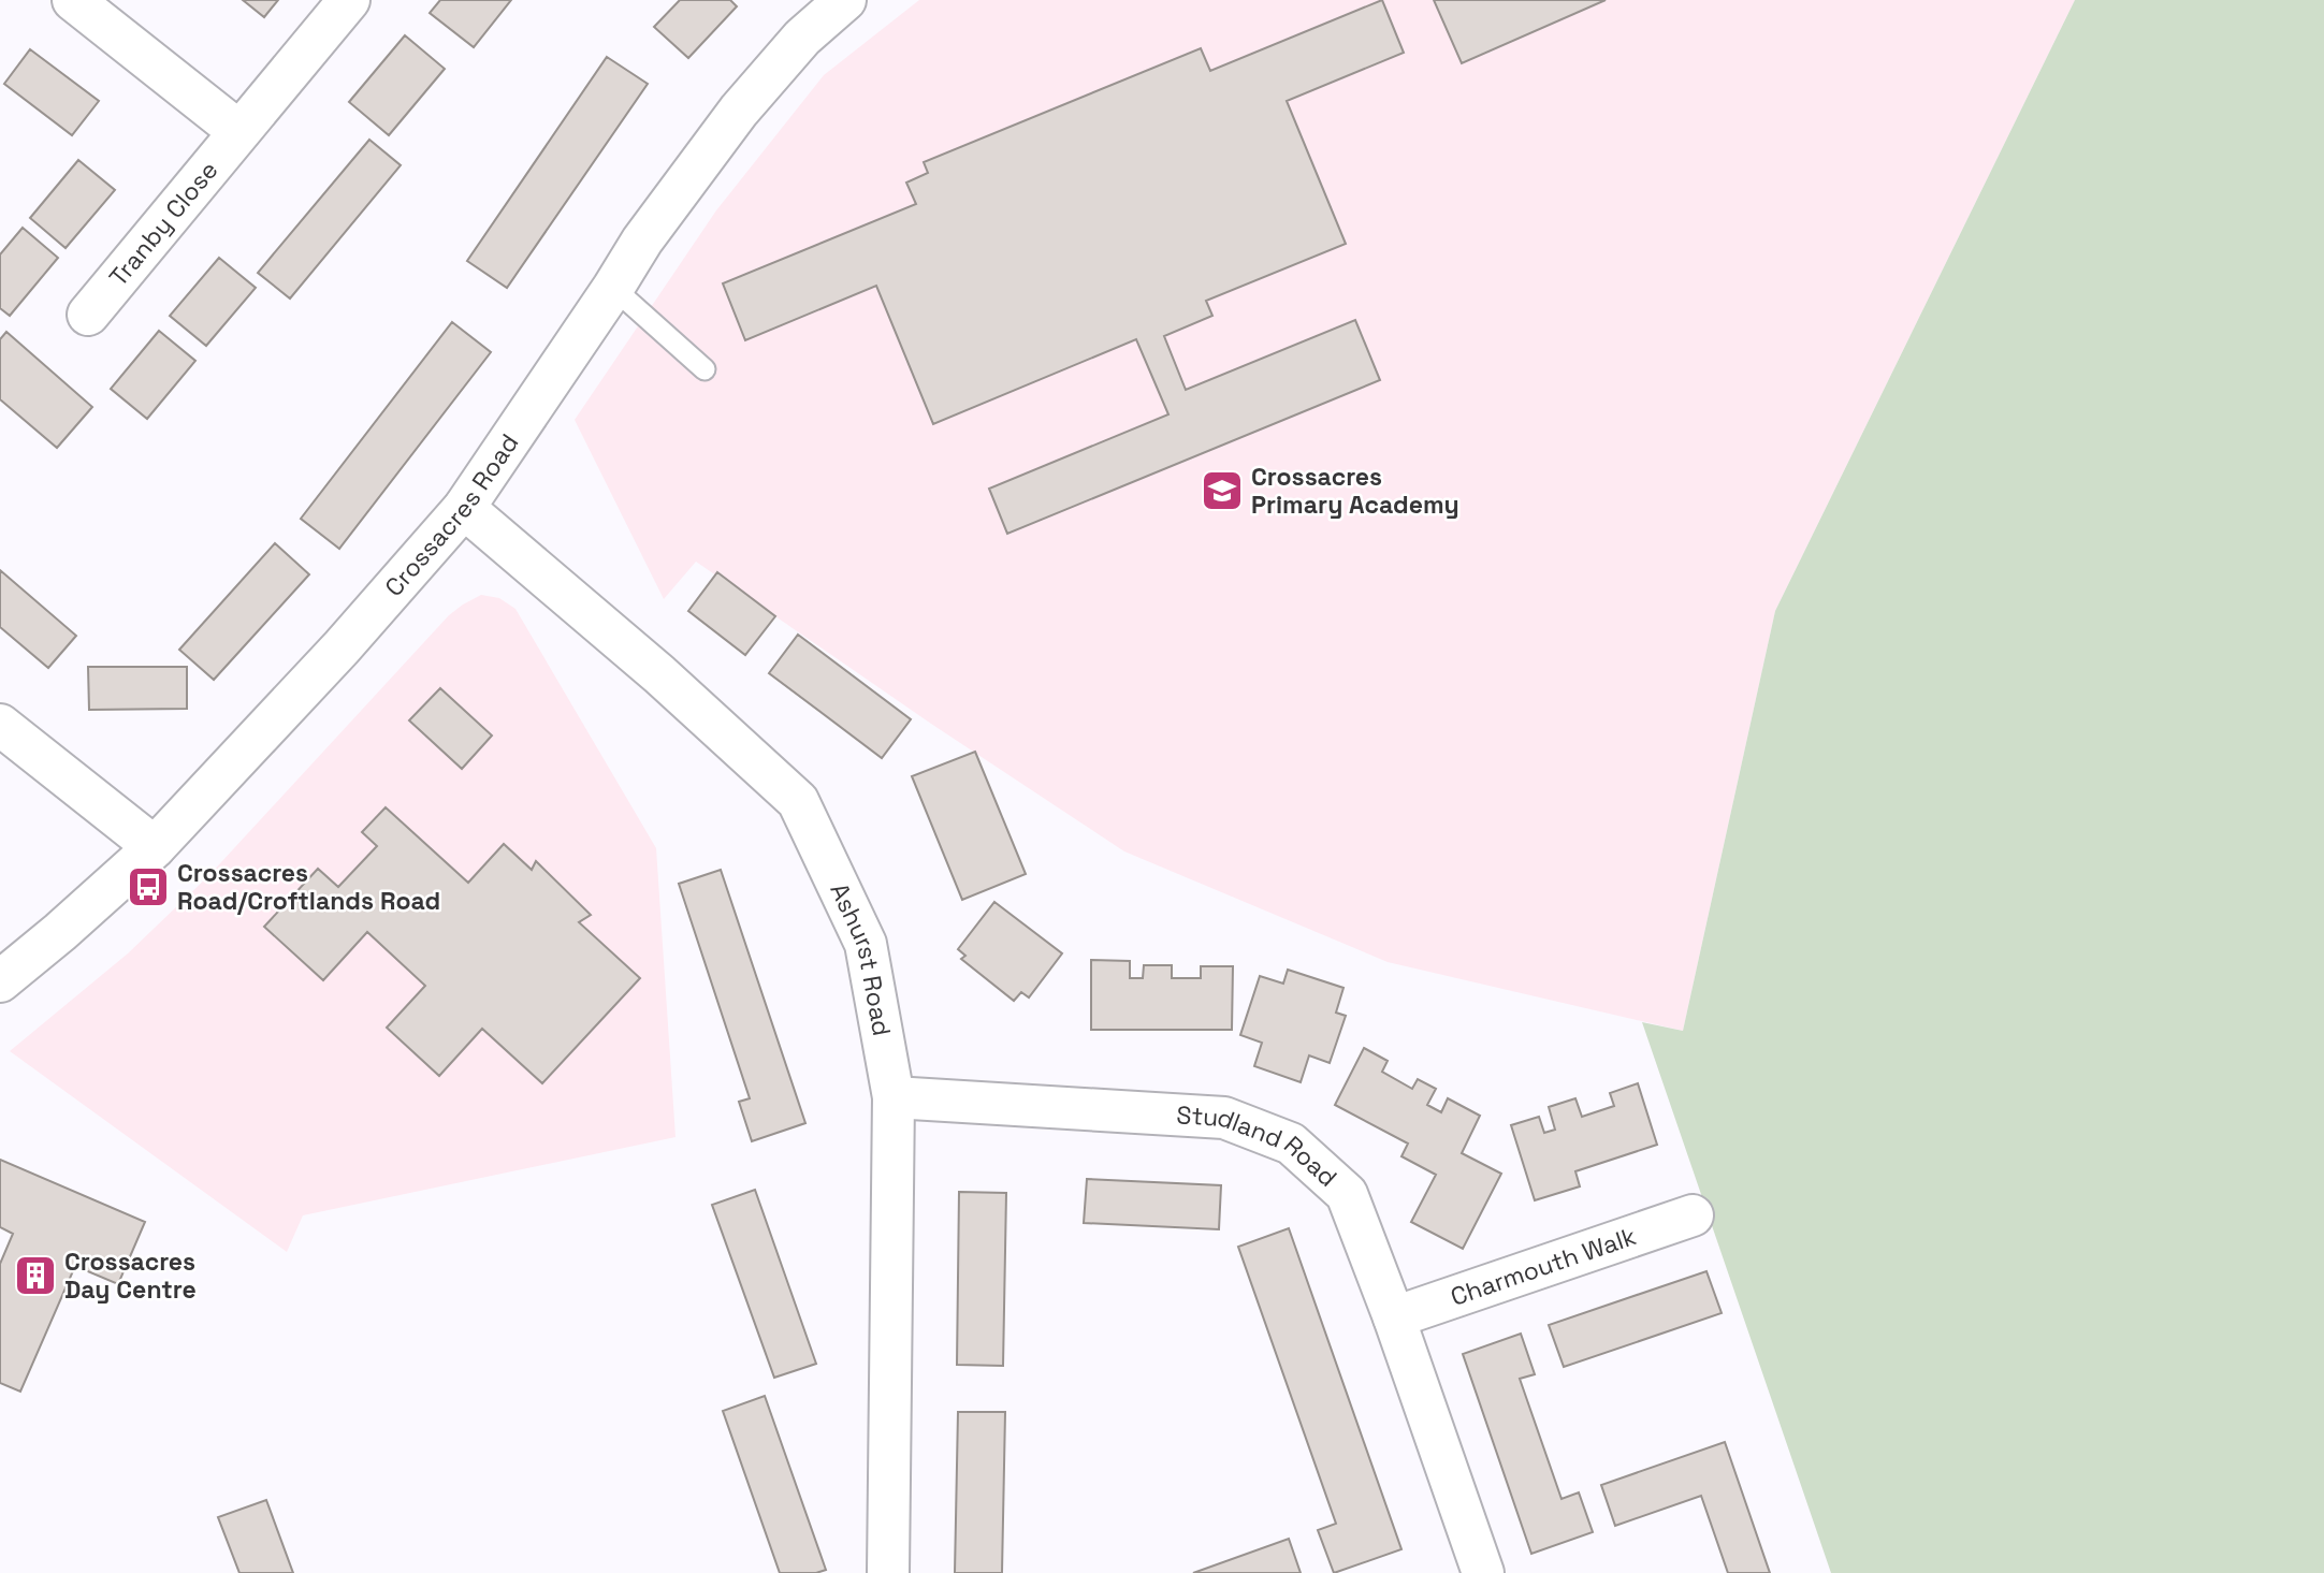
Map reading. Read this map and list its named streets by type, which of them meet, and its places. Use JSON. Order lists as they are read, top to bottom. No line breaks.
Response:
{"streets":{"street":["Tranby Close","Crossacres Road","Ashurst Road","Studland Road","Charmouth Walk"]},"crossings":[["Crossacres Road","Ashurst Road"],["Ashurst Road","Studland Road"],["Studland Road","Charmouth Walk"]],"places":{"school or university":["Crossacres Primary Academy"],"bus stop":["Crossacres Road/Croftlands Road"],"building":["Crossacres Day Centre"]}}
